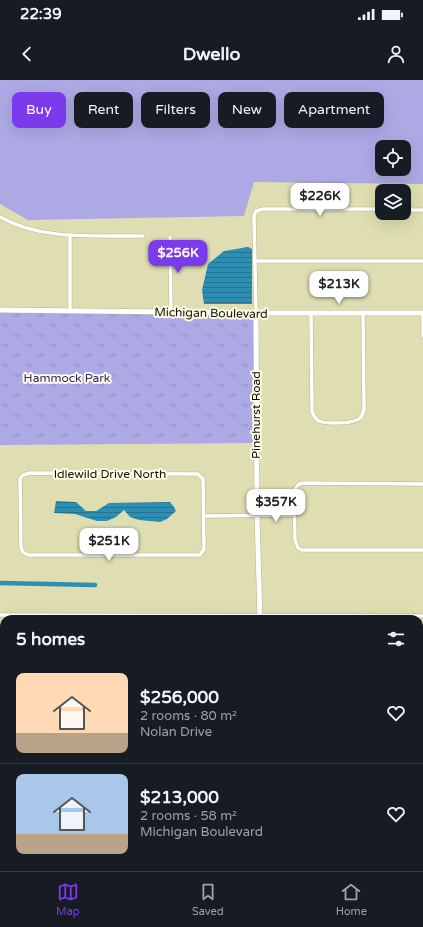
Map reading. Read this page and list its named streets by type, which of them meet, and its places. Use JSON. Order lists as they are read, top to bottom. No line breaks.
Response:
{"streets":{"street":["Michigan Boulevard","Pinehurst Road","Idlewild Drive North"]},"crossings":[["Michigan Boulevard","Pinehurst Road"]],"parks":["Hammock Park"],"page":{"status":"22:39","header":"Dwello","chip":["Buy","Rent","Filters","New","Apartment"],"price":["$226K","$256K","$213K","$357K","$251K"],"heading":"5 homes","list":[{"name":"$256,000","note":"2 rooms · 80 m² · Nolan Drive"},{"name":"$213,000","note":"2 rooms · 58 m² · Michigan Boulevard"}],"tabs":["Map","Saved","Home"]}}
